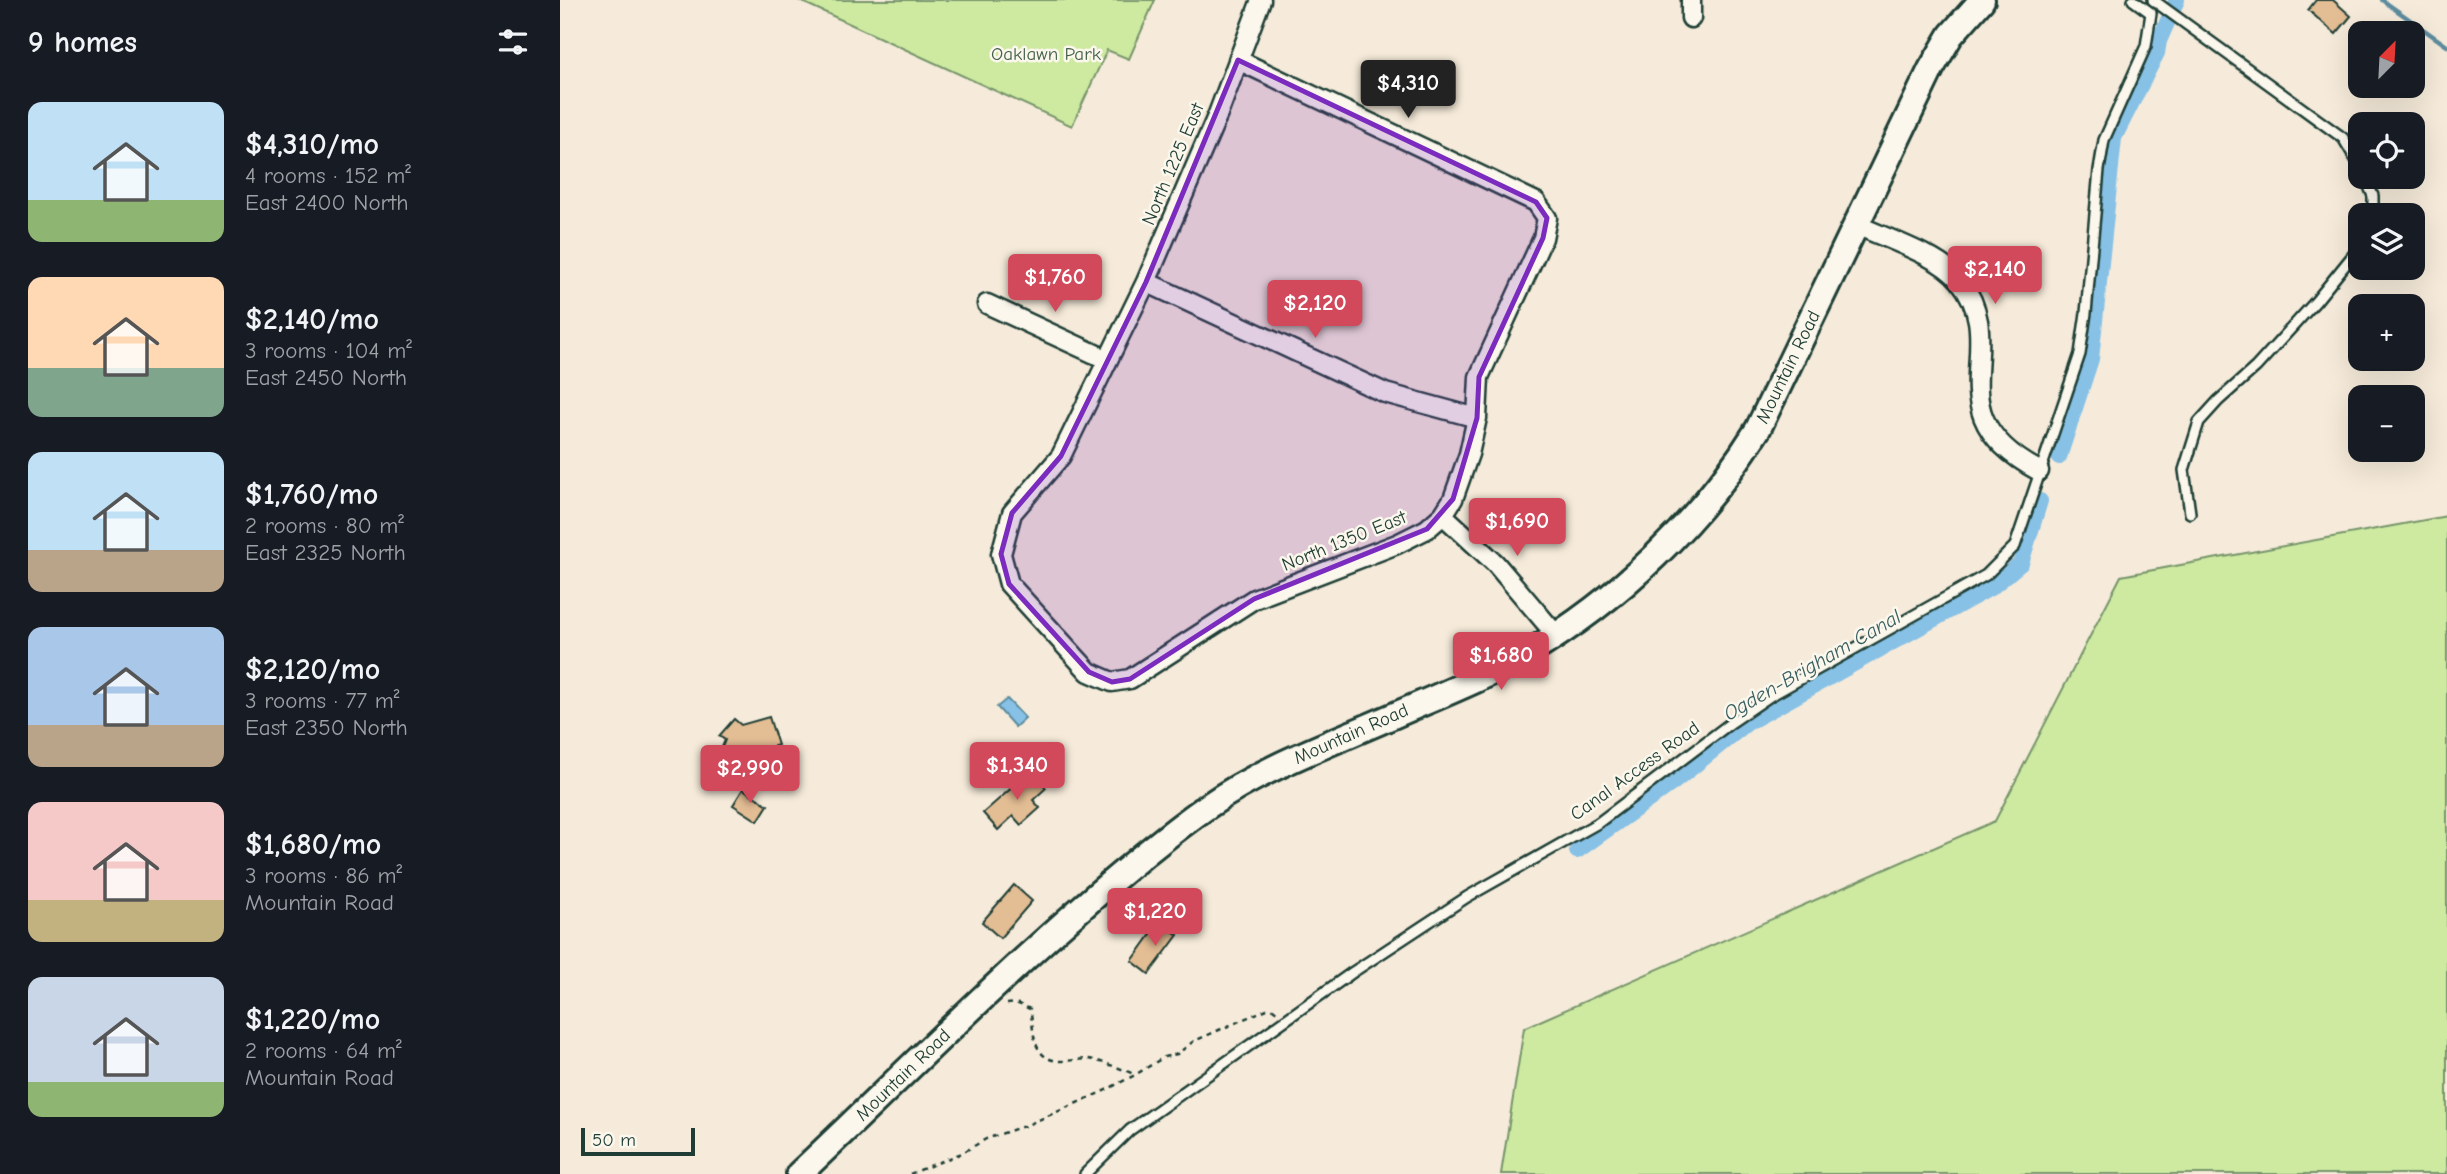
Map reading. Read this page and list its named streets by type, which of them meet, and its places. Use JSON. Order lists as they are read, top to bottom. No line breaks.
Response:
{"streets":{"street":["North 1225 East","Mountain Road","North 1350 East"],"lane":["Canal Access Road"]},"crossings":[["North 1225 East","North 1350 East"]],"water":["Ogden-Brigham Canal"],"parks":["Oaklawn Park"],"scale_bar":"50 m","north":"top right","page":{"heading":"9 homes","map_buttons":["+","−"],"price":["$4,310","$2,140","$1,760","$2,120","$1,690","$1,680","$1,340","$2,990","$1,220"],"list":[{"name":"$4,310/mo","note":"4 rooms · 152 m² · East 2400 North"},{"name":"$2,140/mo","note":"3 rooms · 104 m² · East 2450 North"},{"name":"$1,760/mo","note":"2 rooms · 80 m² · East 2325 North"},{"name":"$2,120/mo","note":"3 rooms · 77 m² · East 2350 North"},{"name":"$1,680/mo","note":"3 rooms · 86 m² · Mountain Road"},{"name":"$1,220/mo","note":"2 rooms · 64 m² · Mountain Road"}],"scale":"50 m"}}
